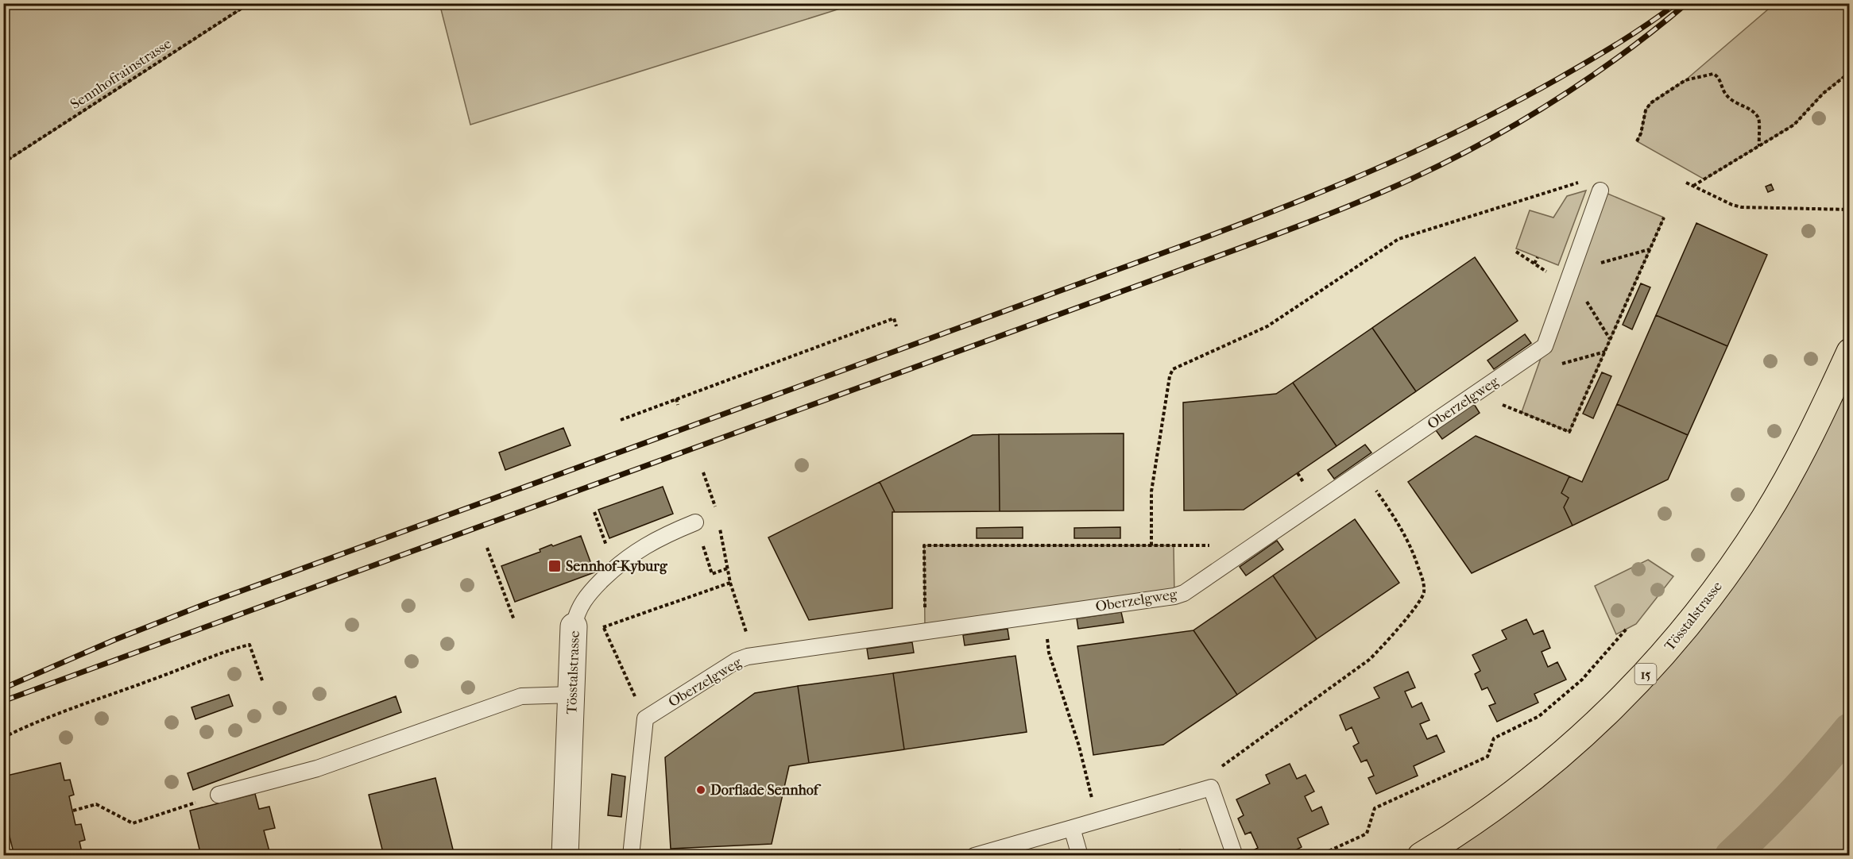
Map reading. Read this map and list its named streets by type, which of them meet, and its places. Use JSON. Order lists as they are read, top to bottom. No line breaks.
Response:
{"streets":{"main road":["Tösstalstrasse","15"],"lane":["Oberzelgweg"],"path":["Sennhofrainstrasse"]},"places":{"transit":["Sennhof-Kyburg"],"other":["Dorflade Sennhof"]}}
